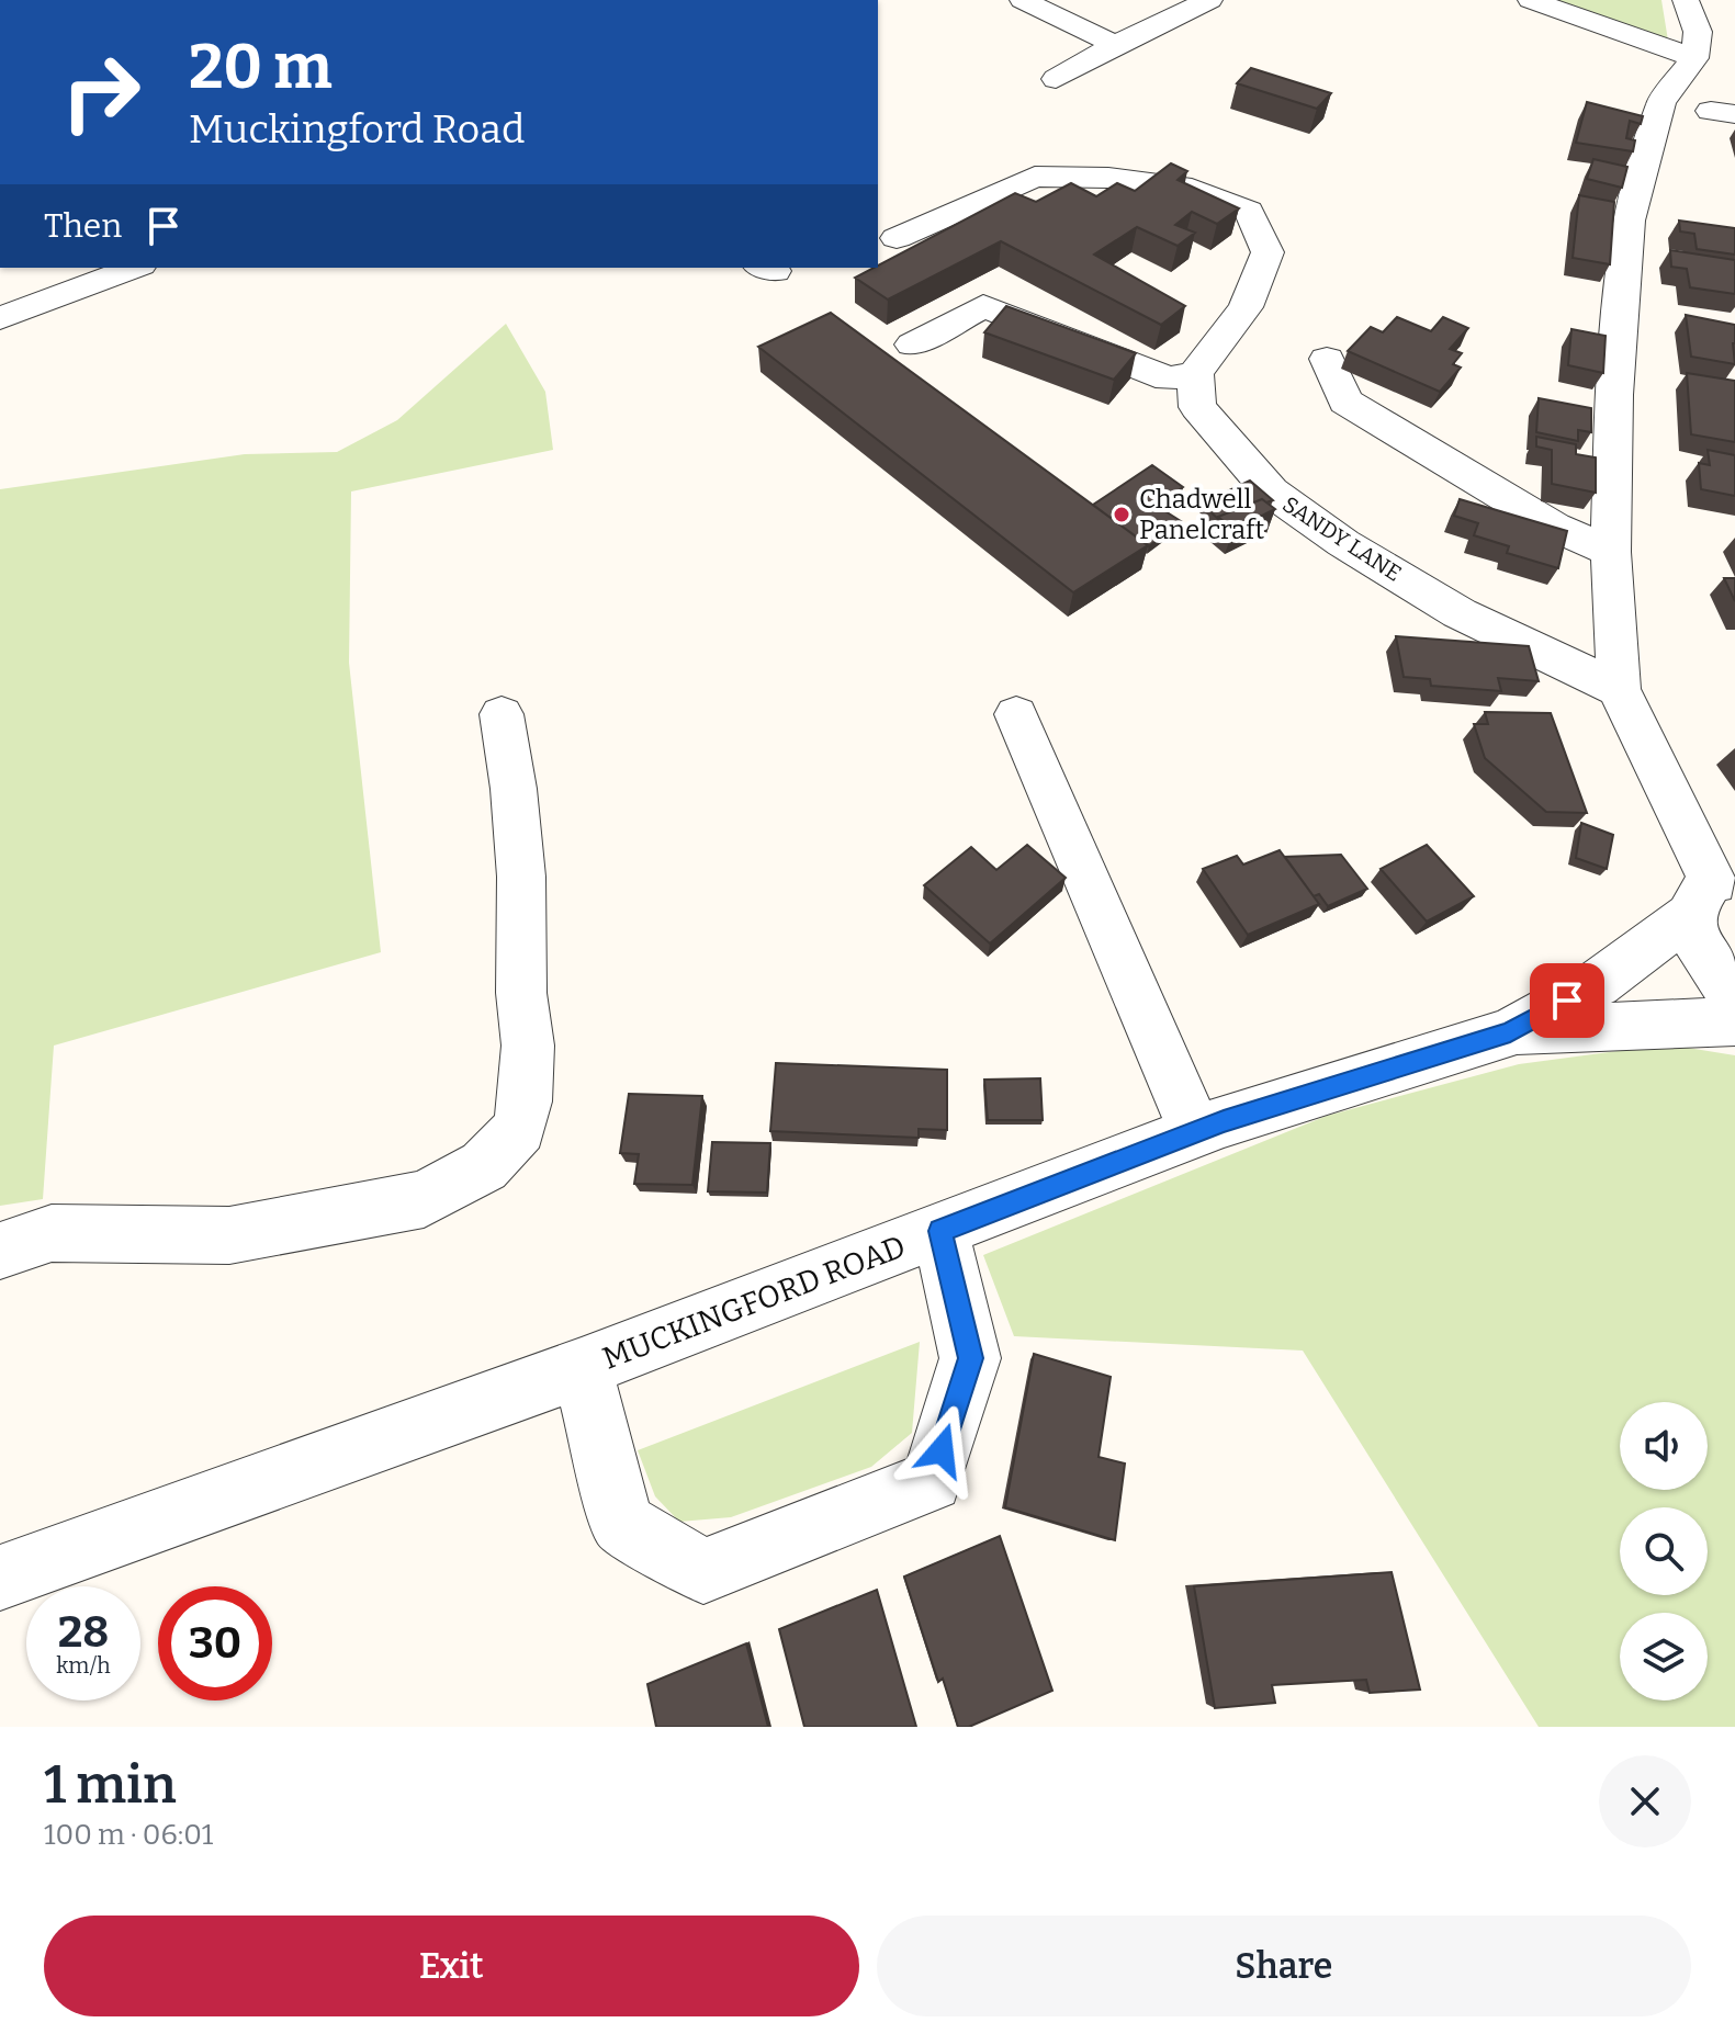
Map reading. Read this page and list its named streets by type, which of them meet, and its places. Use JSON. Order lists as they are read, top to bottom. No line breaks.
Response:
{"streets":{"street":["SANDY LANE","MUCKINGFORD ROAD"]},"places":["Chadwell Panelcraft"],"page":{"turn":["20 m","Muckingford Road"],"then":"Then","speed":"28 km/h","limit":"30","heading":["1 min","100 m · 06:01"],"buttons":["Exit","Share"]}}
